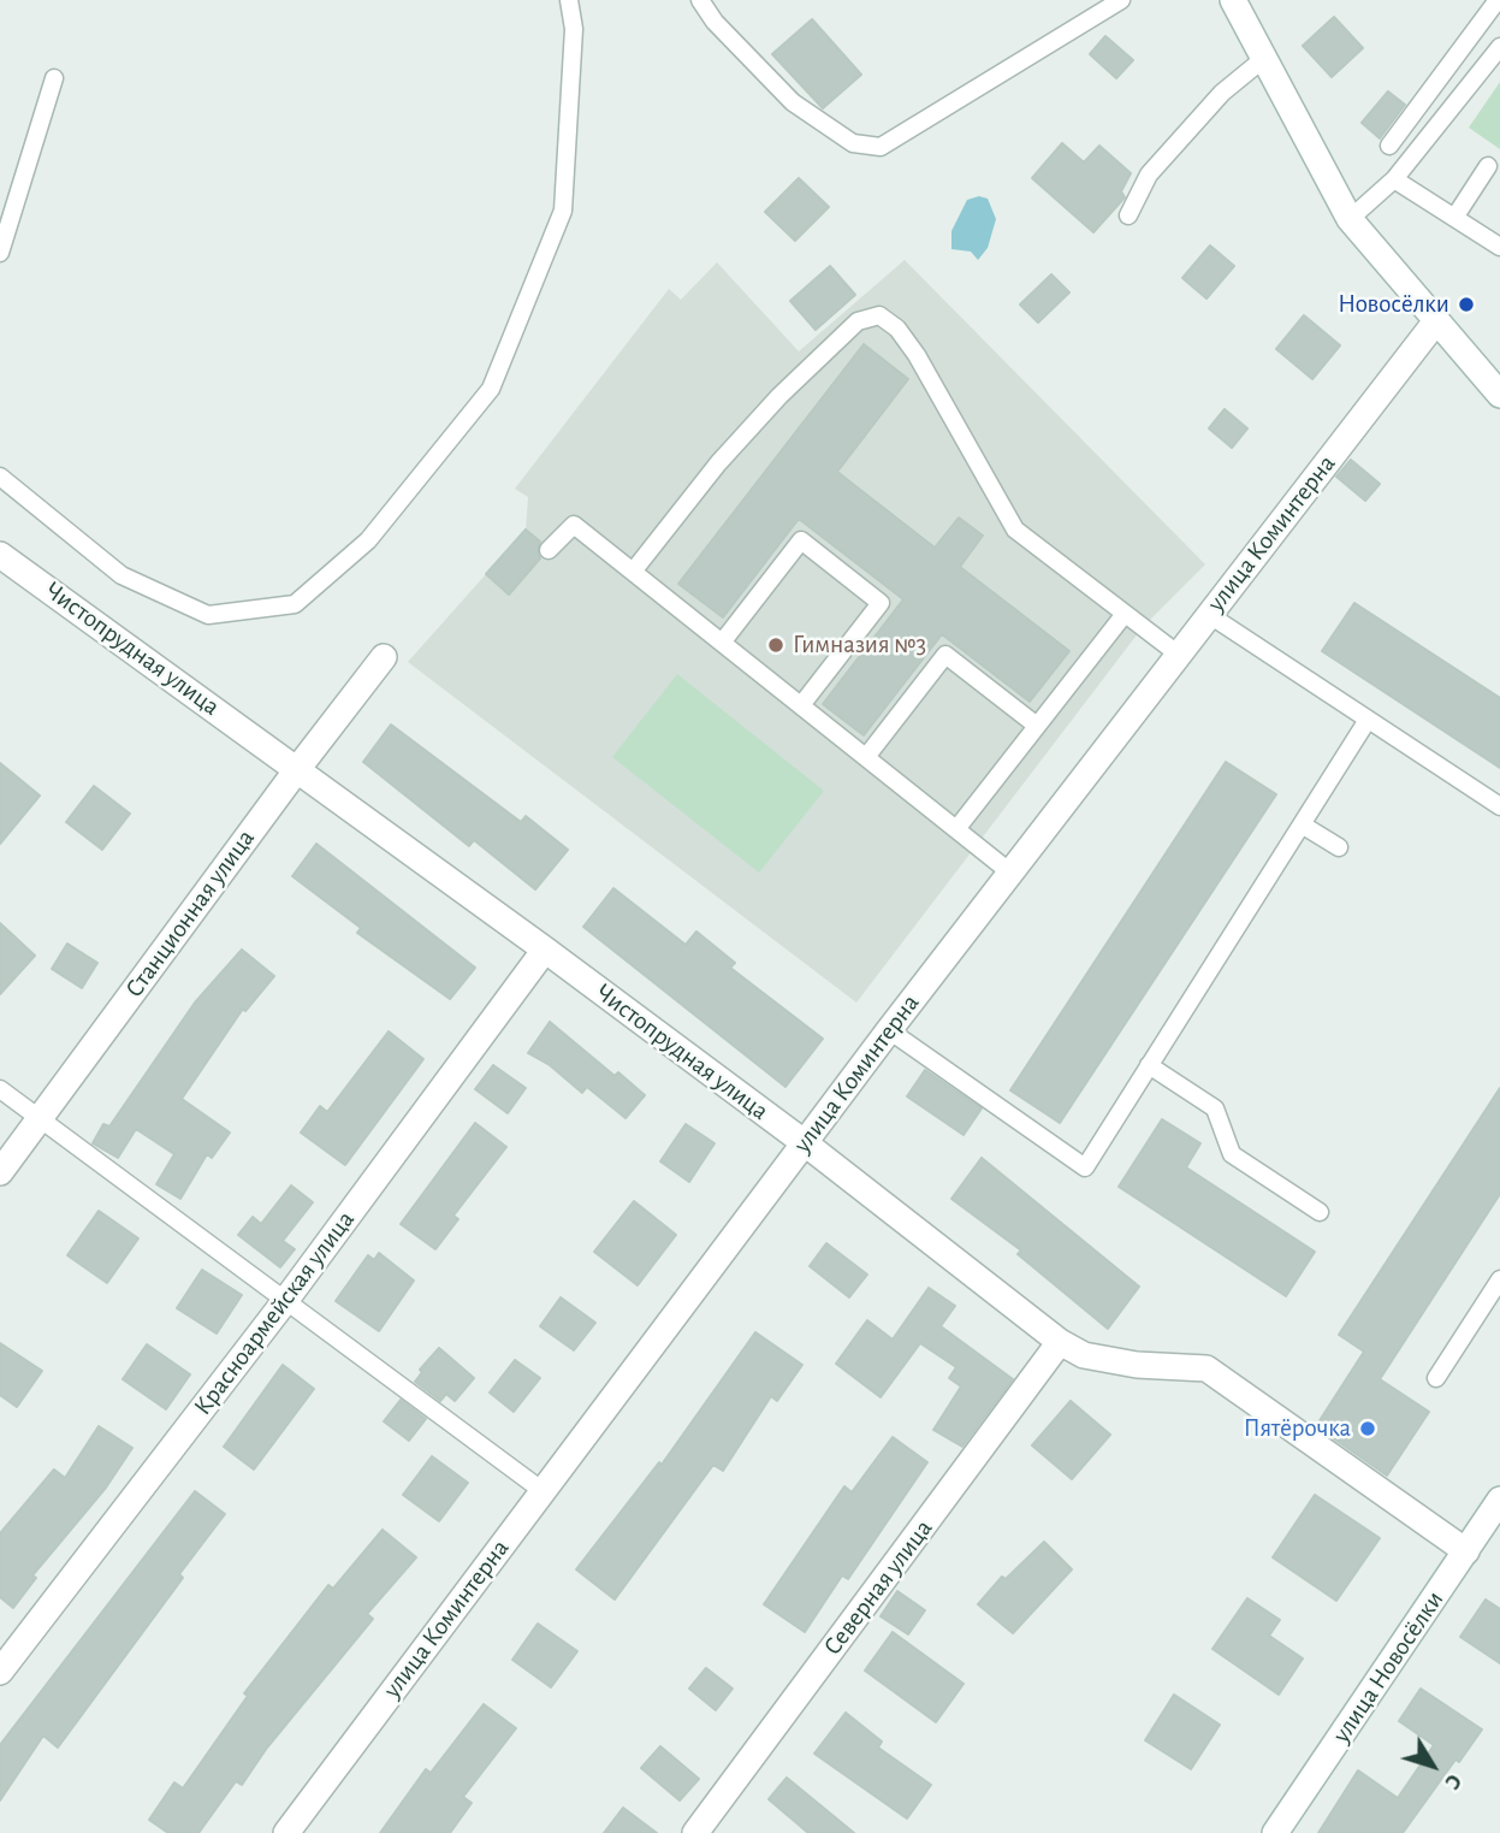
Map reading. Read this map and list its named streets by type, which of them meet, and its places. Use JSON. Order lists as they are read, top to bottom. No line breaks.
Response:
{"streets":{"street":["улица Коминтерна","Чистопрудная улица","Станционная улица","Красноармейская улица","Северная улица","улица Новосёлки"]},"crossings":[["улица Коминтерна","Чистопрудная улица"],["Чистопрудная улица","Станционная улица"],["Чистопрудная улица","Красноармейская улица"],["Чистопрудная улица","Северная улица"],["Чистопрудная улица","улица Новосёлки"]],"places":["Новосёлки","Гимназия №3","Пятёрочка"],"north":"bottom right"}
